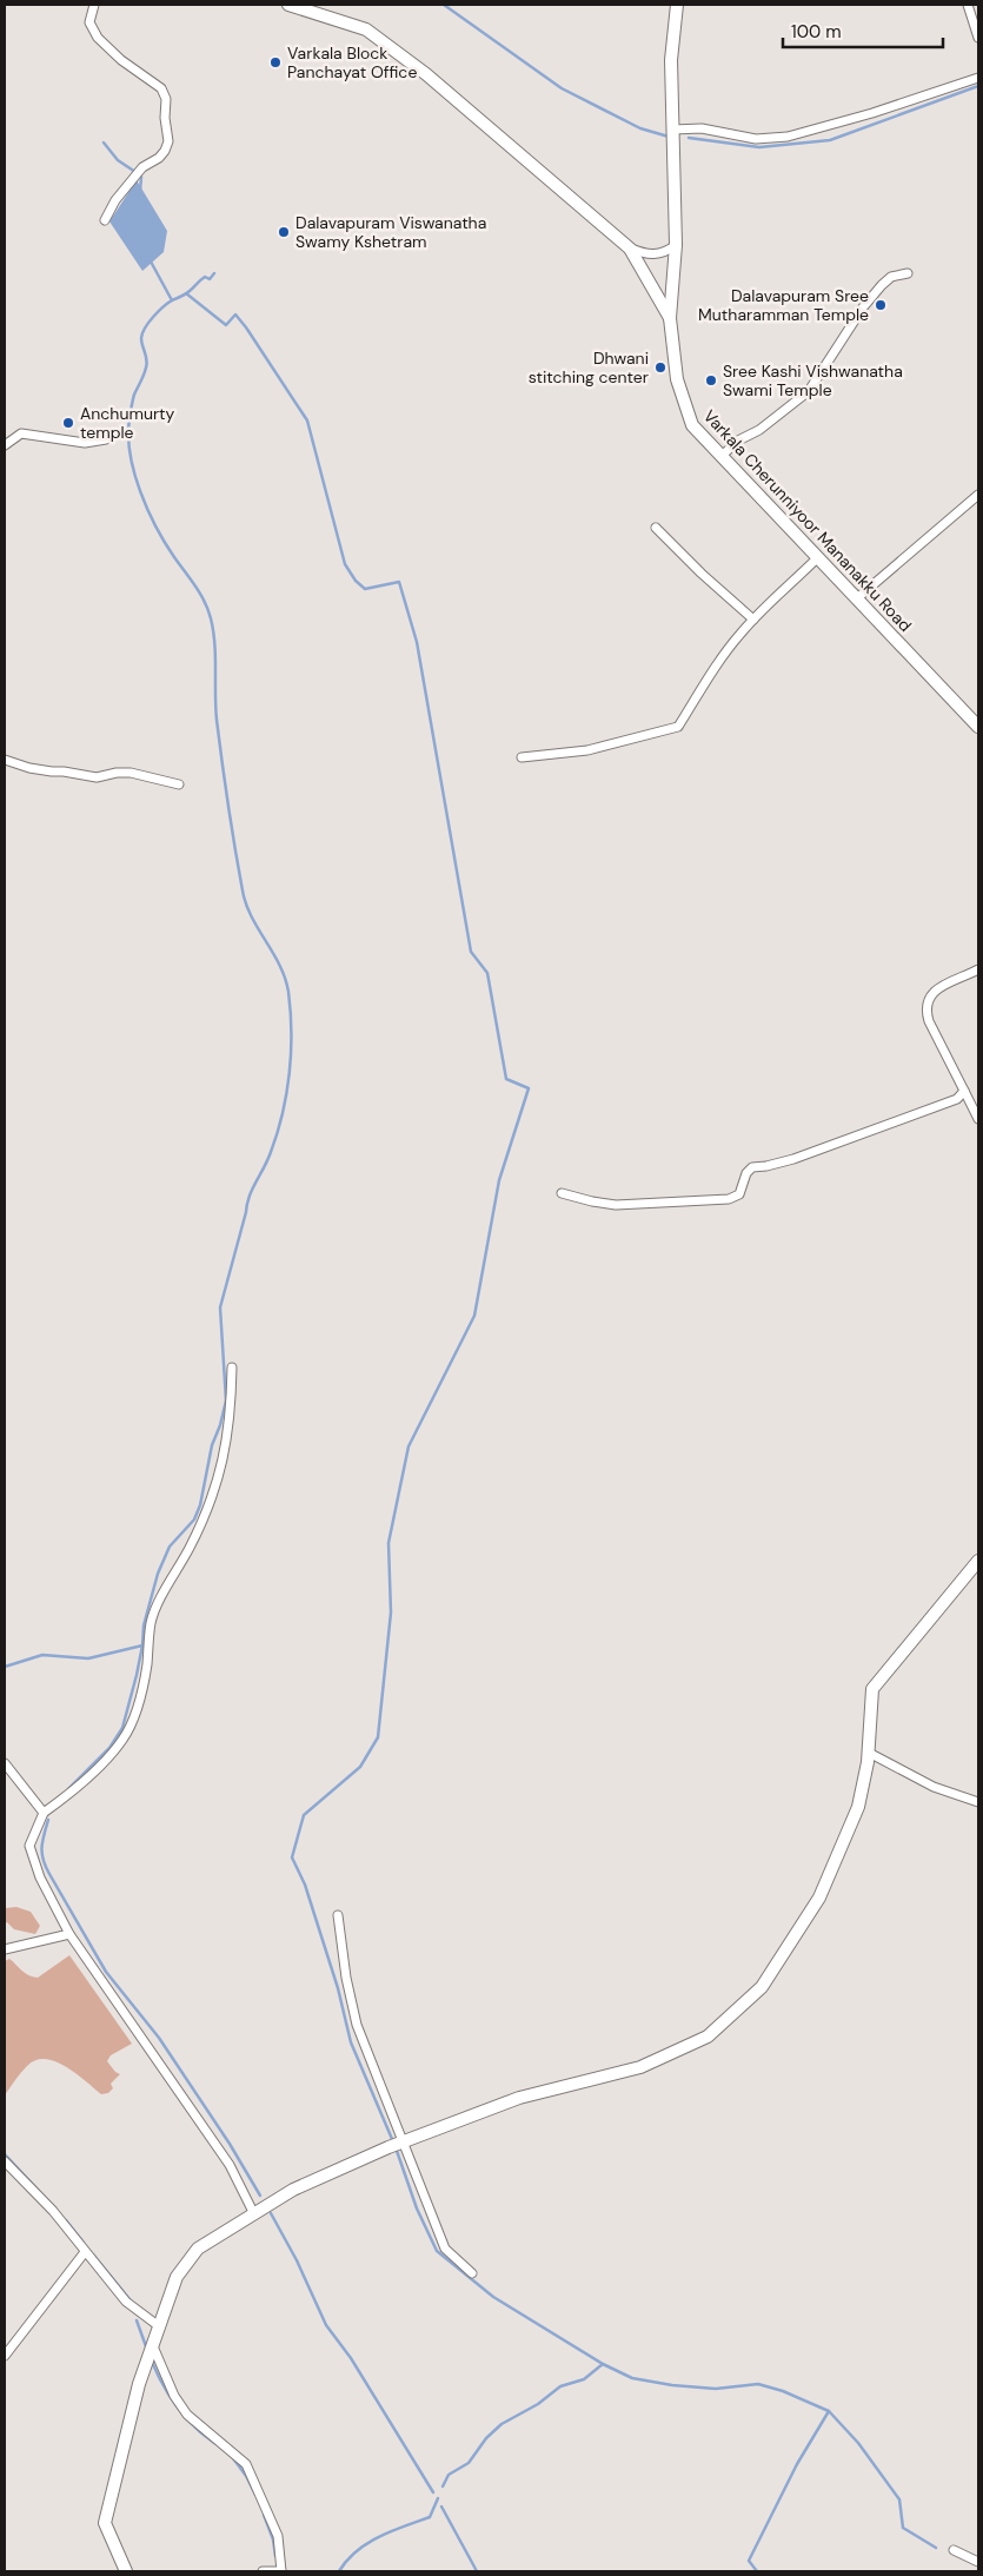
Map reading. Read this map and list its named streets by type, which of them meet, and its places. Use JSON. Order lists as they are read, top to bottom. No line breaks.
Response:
{"streets":{"street":["Varkala Cherunniyoor Mananakku Road"]},"places":["Varkala Block Panchayat Office","Dalavapuram Viswanatha Swamy Kshetram","Dalavapuram Sree Mutharamman Temple","Dhwani stitching center","Sree Kashi Vishwanatha Swami Temple","Anchumurty temple"],"scale_bar":"100 m"}
